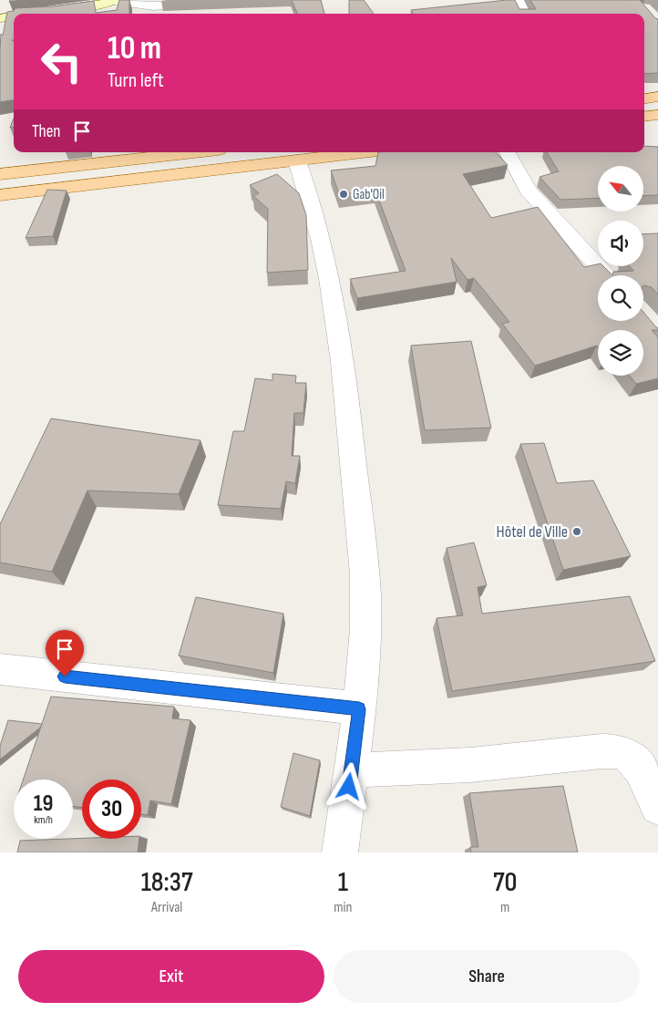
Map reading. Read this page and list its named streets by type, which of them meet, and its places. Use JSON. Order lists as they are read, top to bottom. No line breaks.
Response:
{"places":["Gab'Oil","Hôtel de Ville"],"north":"top left","page":{"turn":["10 m","Turn left"],"then":"Then","speed":"19 km/h","limit":"30","eta":["18:37","Arrival","1","min","70","m"],"buttons":["Exit","Share"]}}
